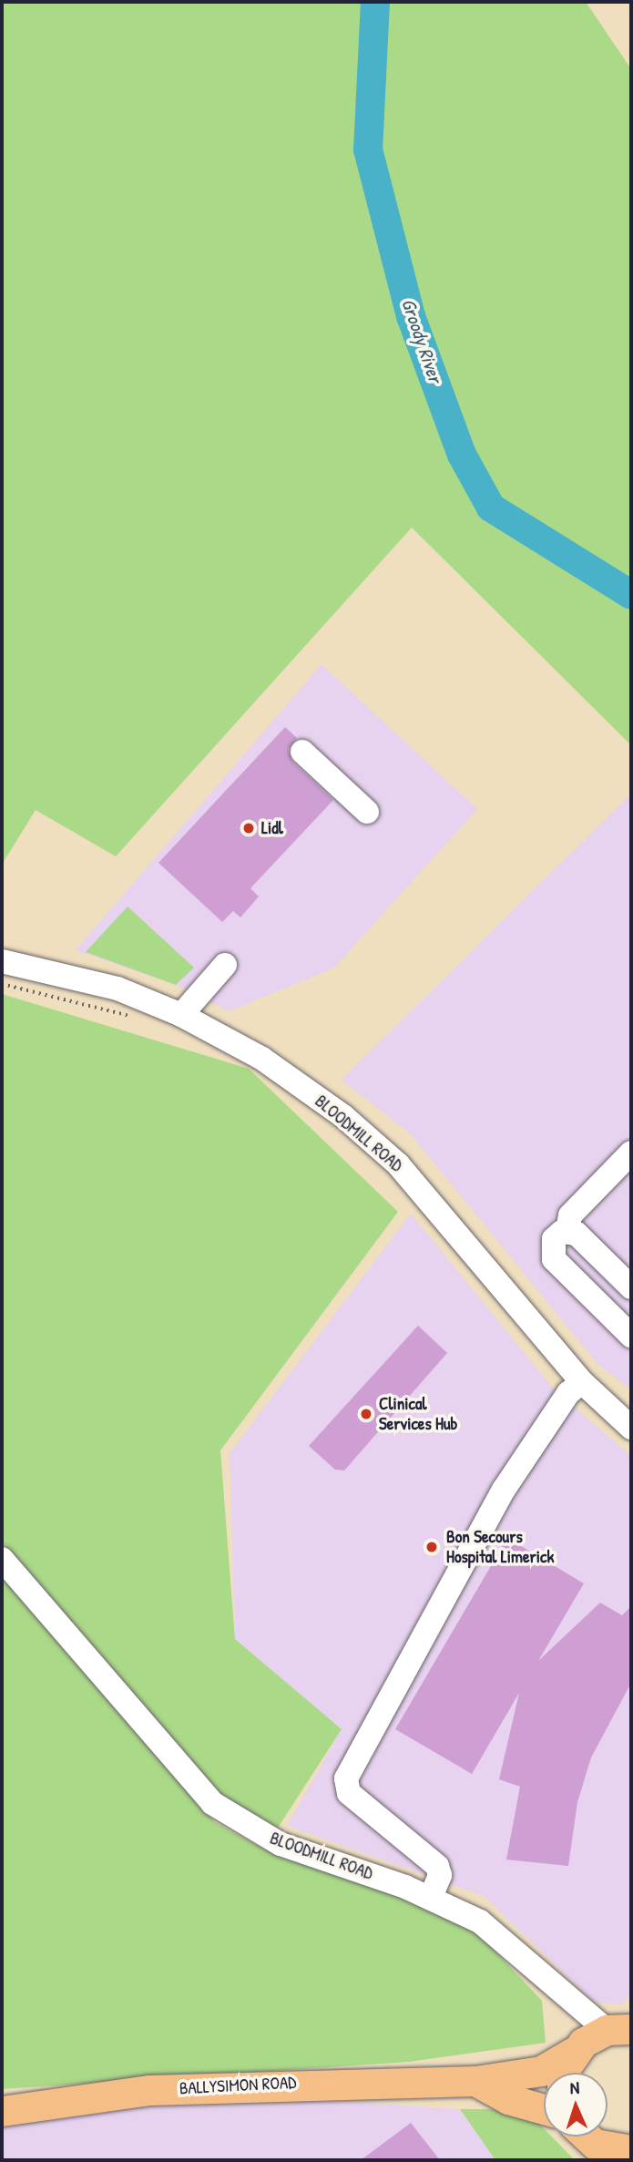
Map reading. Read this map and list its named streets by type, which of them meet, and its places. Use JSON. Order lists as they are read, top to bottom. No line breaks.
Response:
{"streets":{"main road":["BALLYSIMON ROAD"],"street":["BLOODMILL ROAD"]},"crossings":[["BLOODMILL ROAD","BALLYSIMON ROAD"]],"water":["Groody River"],"places":["Lidl","Clinical Services Hub","Bon Secours Hospital Limerick"],"north":"top"}
